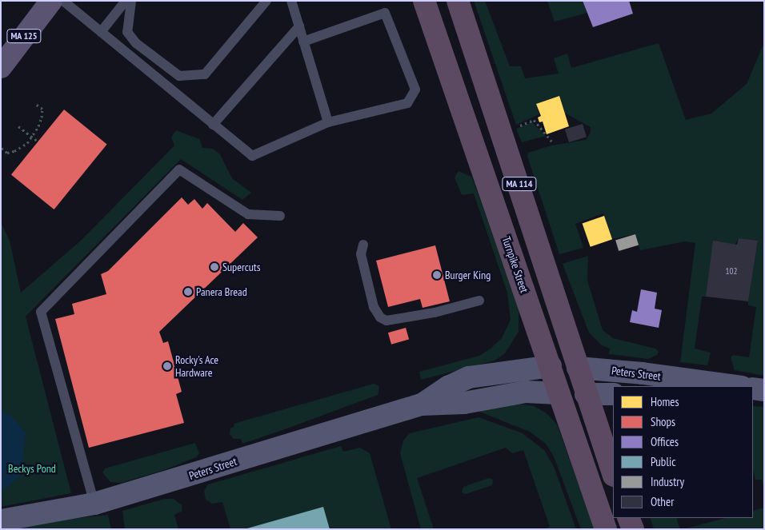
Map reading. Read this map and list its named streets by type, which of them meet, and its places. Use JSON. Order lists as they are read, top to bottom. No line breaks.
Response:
{"streets":{"highway":["MA 114","Turnpike Street"],"main road":["MA 125","Peters Street"]},"crossings":[["MA 114","Peters Street"],["Turnpike Street","Peters Street"]],"parks":["Beckys Pond"],"places":["Supercuts","Burger King","Panera Bread","Rocky's Ace Hardware"],"house_numbers":["102"],"legend":["Homes","Shops","Offices","Public","Industry","Other"]}
